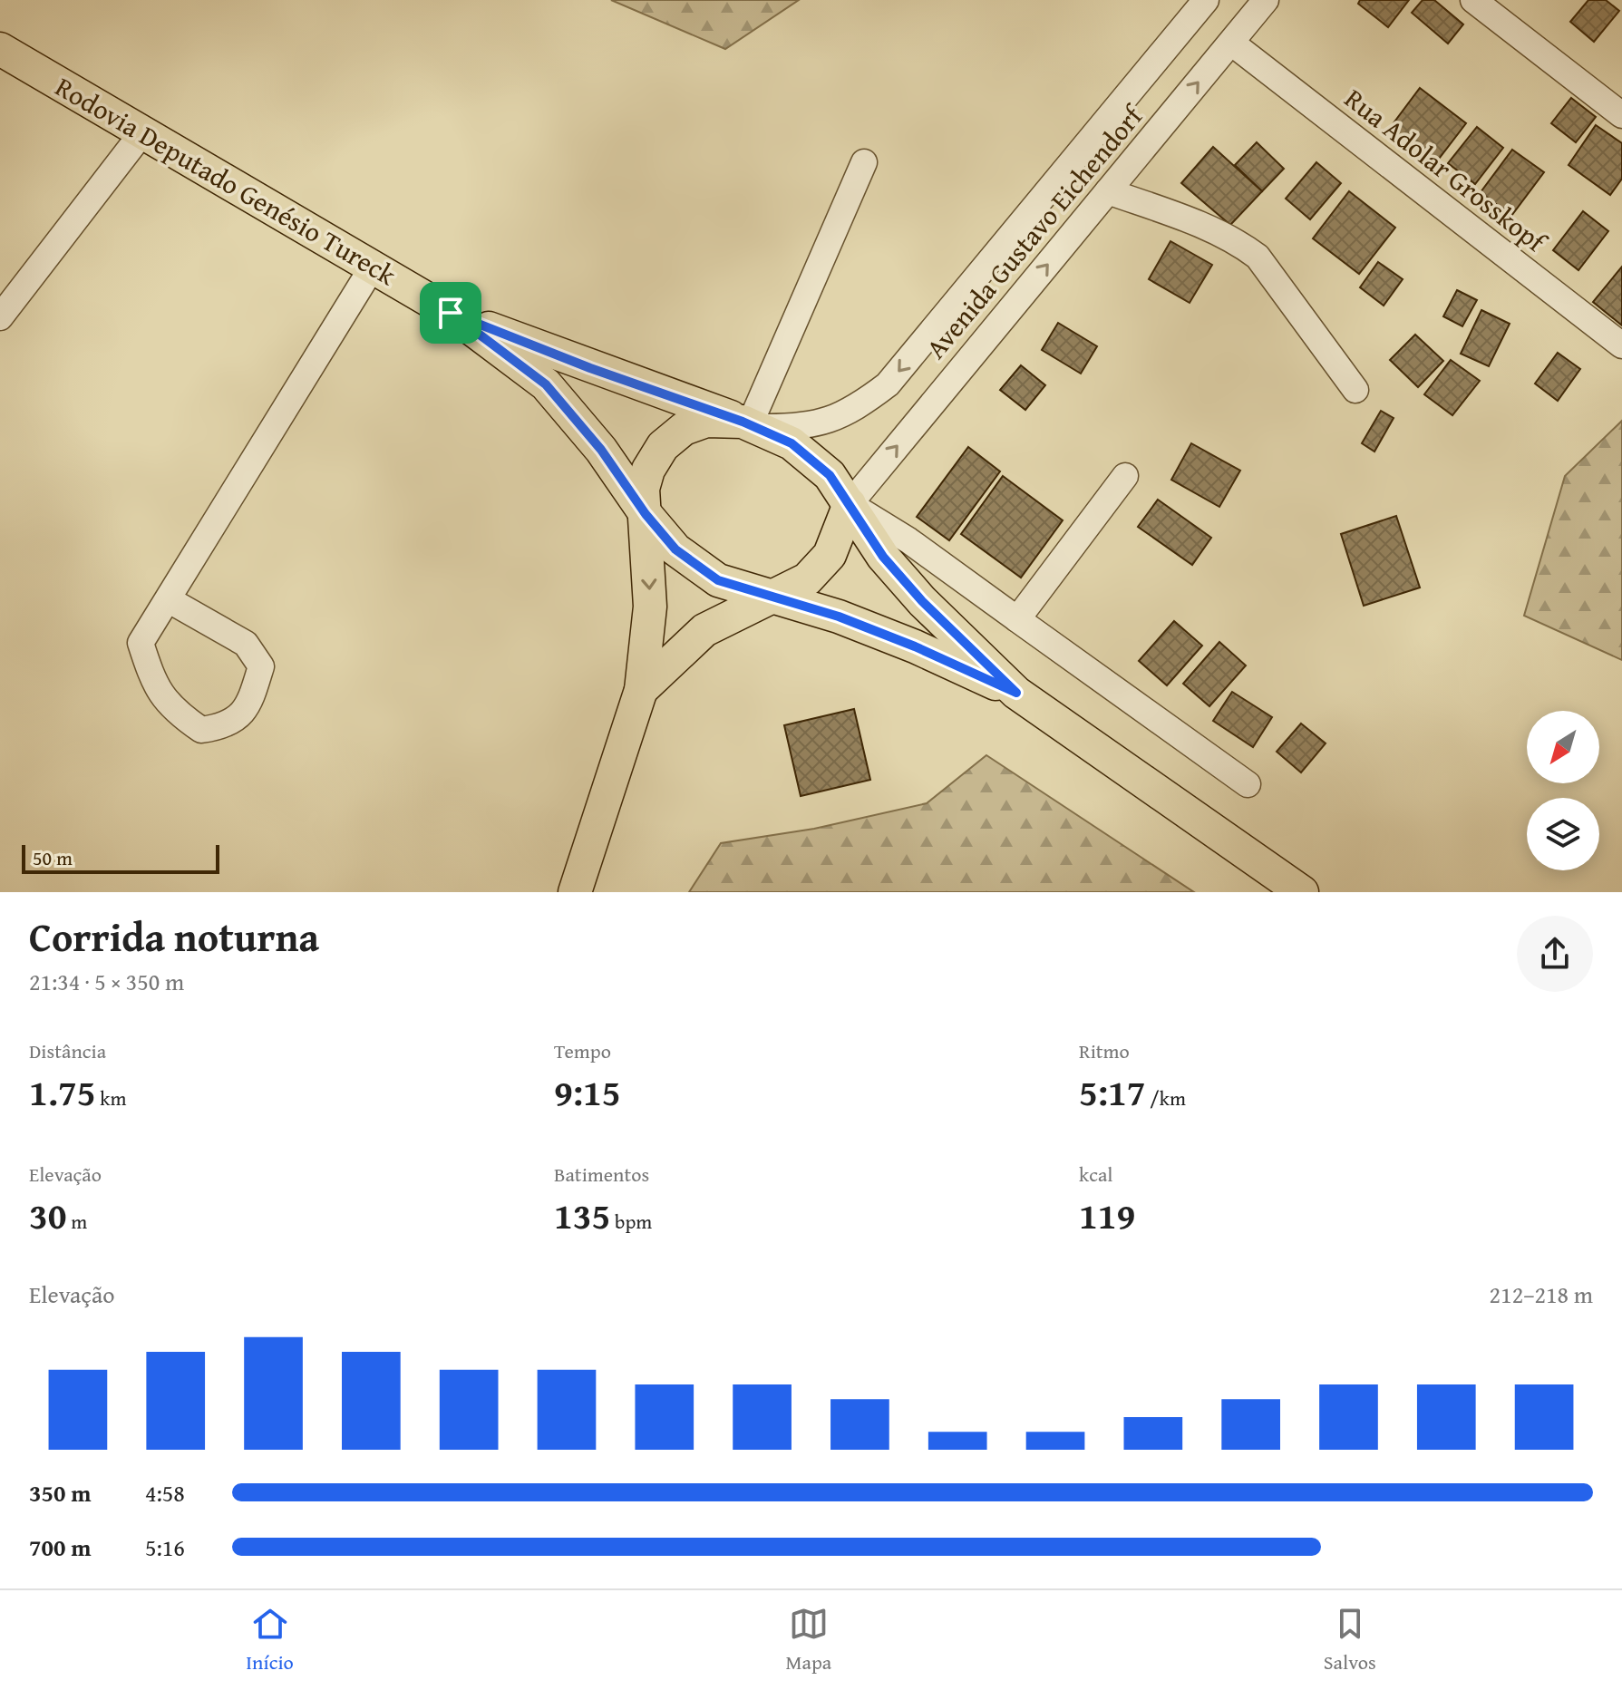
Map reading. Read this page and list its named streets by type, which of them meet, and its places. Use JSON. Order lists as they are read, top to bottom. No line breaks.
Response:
{"streets":{"main road":["Rodovia Deputado Genésio Tureck"],"street":["Rua Adolar Grosskopf","Avenida Gustavo Eichendorf"]},"crossings":[["Rua Adolar Grosskopf","Avenida Gustavo Eichendorf"],["Rodovia Deputado Genésio Tureck","Avenida Gustavo Eichendorf"]],"scale_bar":"50 m","north":"bottom left","page":{"scale":"50 m","heading":["Corrida noturna","21:34 · 5 × 350 m"],"stats":[["Distância","1.75 km"],["Tempo","9:15"],["Ritmo","5:17 /km"],["Elevação","30 m"],["Batimentos","135 bpm"],["kcal","119"]],"chart":["Elevação","212–218 m"],"list":[{"name":"350 m","note":"4:58"},{"name":"700 m","note":"5:16"}],"tabs":["Início","Mapa","Salvos"]}}
